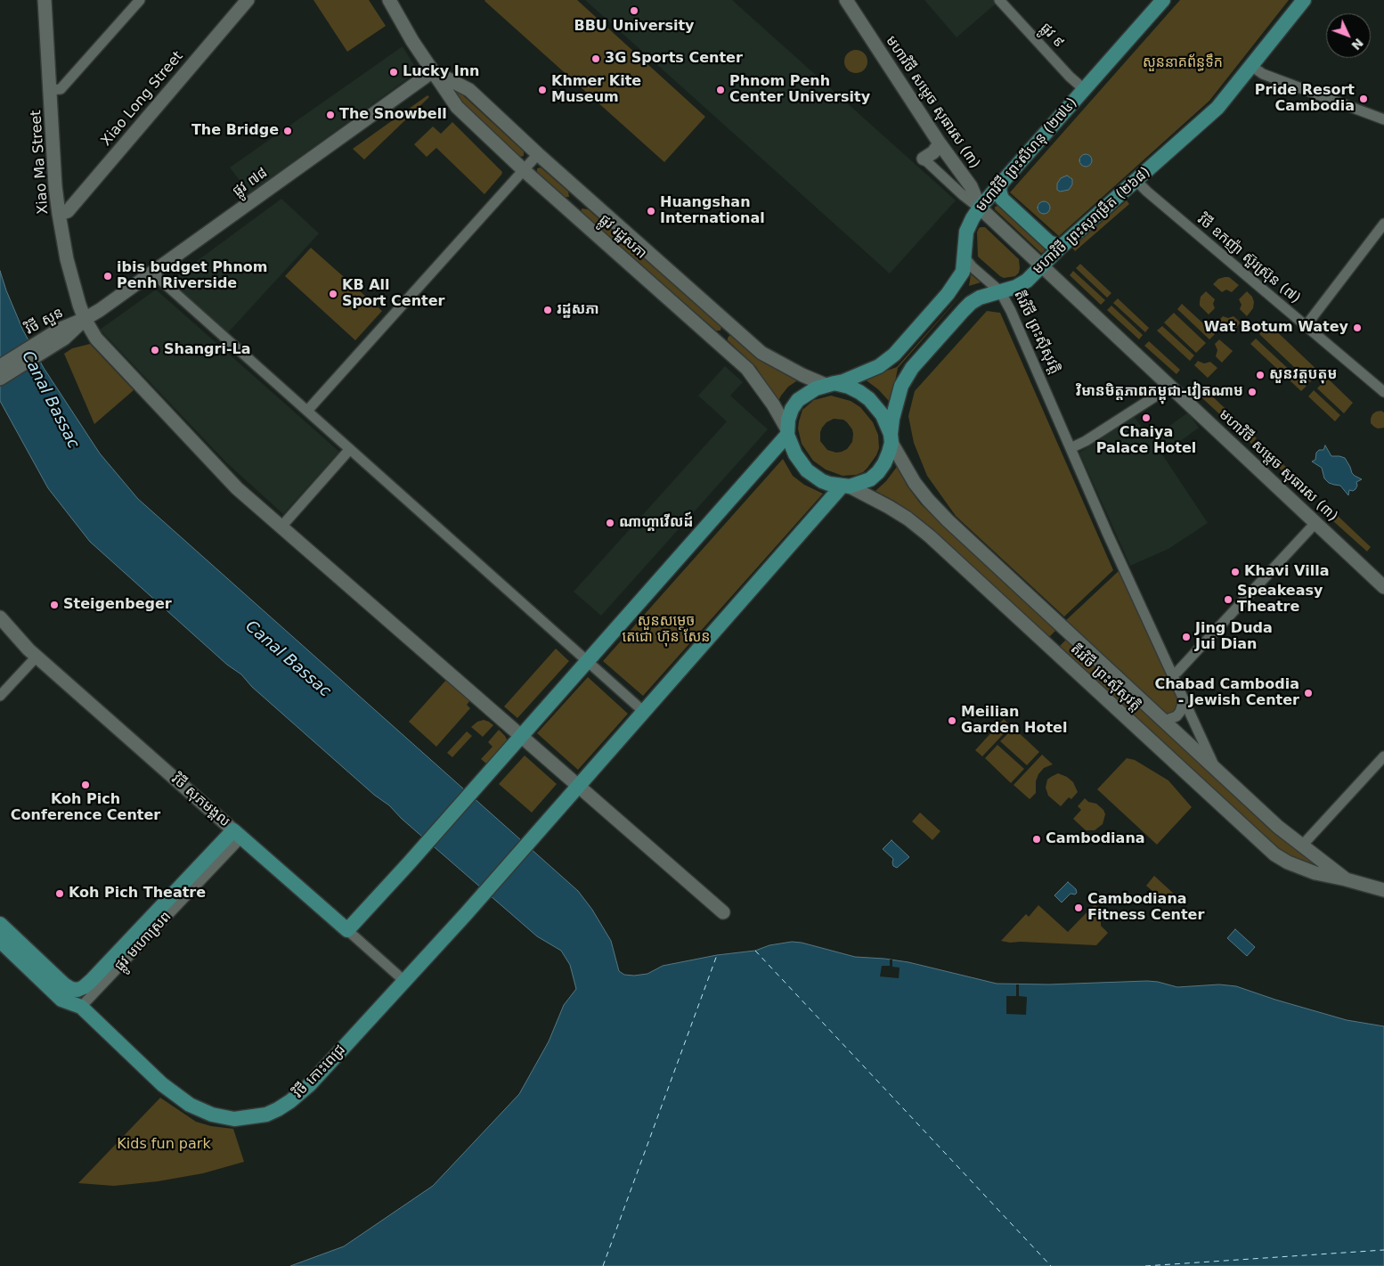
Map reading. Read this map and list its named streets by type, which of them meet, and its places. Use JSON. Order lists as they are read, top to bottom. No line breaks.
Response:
{"streets":{"main road":["Xiao Long Street","មហាវិថី សម្តេច សុធារស (៣)","មហាវិថី ព្រះសីហនុ (២៧៤)","Xiao Ma Street","ផ្លូវ ៧៨","មហាវិថី ព្រះសុរាម្រឹត (២៦៨)","ផ្លូវ រដ្ឋសភា","វិថី សួន","តីរវិថី ព្រះស៊ីសុវត្តិ","វិថី សុភមង្គល","ផ្លូវ មហោស្រព","វិថី កោះពេជ្រ"],"street":["ផ្លូវ ៩","វិថី ឧកញ៉ា ស៊ួរស៊្រុន (៧)"]},"crossings":[["ផ្លូវ ៩","មហាវិថី ព្រះសីហនុ (២៧៤)"],["Xiao Long Street","Xiao Ma Street"],["មហាវិថី សម្តេច សុធារស (៣)","មហាវិថី ព្រះសីហនុ (២៧៤)"],["មហាវិថី សម្តេច សុធារស (៣)","មហាវិថី ព្រះសុរាម្រឹត (២៦៨)"],["មហាវិថី ព្រះសីហនុ (២៧៤)","មហាវិថី ព្រះសុរាម្រឹត (២៦៨)"],["មហាវិថី ព្រះសីហនុ (២៧៤)","ផ្លូវ រដ្ឋសភា"],["មហាវិថី ព្រះសីហនុ (២៧៤)","តីរវិថី ព្រះស៊ីសុវត្តិ"],["មហាវិថី ព្រះសីហនុ (២៧៤)","វិថី កោះពេជ្រ"],["Xiao Ma Street","ផ្លូវ ៧៨"],["Xiao Ma Street","វិថី សួន"],["Xiao Ma Street","វិថី កោះពេជ្រ"],["ផ្លូវ ៧៨","ផ្លូវ រដ្ឋសភា"],["ផ្លូវ ៧៨","វិថី សួន"],["មហាវិថី ព្រះសុរាម្រឹត (២៦៨)","ផ្លូវ រដ្ឋសភា"],["មហាវិថី ព្រះសុរាម្រឹត (២៦៨)","វិថី ឧកញ៉ា ស៊ួរស៊្រុន (៧)"],["មហាវិថី ព្រះសុរាម្រឹត (២៦៨)","តីរវិថី ព្រះស៊ីសុវត្តិ"],["មហាវិថី ព្រះសុរាម្រឹត (២៦៨)","វិថី កោះពេជ្រ"],["ផ្លូវ រដ្ឋសភា","តីរវិថី ព្រះស៊ីសុវត្តិ"],["ផ្លូវ រដ្ឋសភា","វិថី កោះពេជ្រ"],["តីរវិថី ព្រះស៊ីសុវត្តិ","វិថី កោះពេជ្រ"],["វិថី សុភមង្គល","ផ្លូវ មហោស្រព"],["វិថី សុភមង្គល","វិថី កោះពេជ្រ"],["ផ្លូវ មហោស្រព","វិថី កោះពេជ្រ"]],"water":["Canal Bassac"],"parks":["សួននាគព័ន្ធទឹក","សួនសម្តេច តេជោ ហ៊ុន សែន","Kids fun park"],"places":["BBU University","3G Sports Center","Lucky Inn","Khmer Kite Museum","Phnom Penh Center University","Pride Resort Cambodia","The Snowbell","The Bridge","Huangshan International","ibis budget Phnom Penh Riverside","KB All Sport Center","រដ្ឋសភា","Wat Botum Watey","Shangri-La","សួនវត្តបតុម","វិមានមិត្តភាពកម្ពុជា-វៀតណាម","Chaiya Palace Hotel","ណាហ្គាវើលដ៍","Khavi Villa","Speakeasy Theatre","Steigenbeger","Jing Duda Jui Dian","Chabad Cambodia - Jewish Center","Meilian Garden Hotel","Koh Pich Conference Center","Cambodiana","Koh Pich Theatre","Cambodiana Fitness Center"],"north":"bottom right"}
